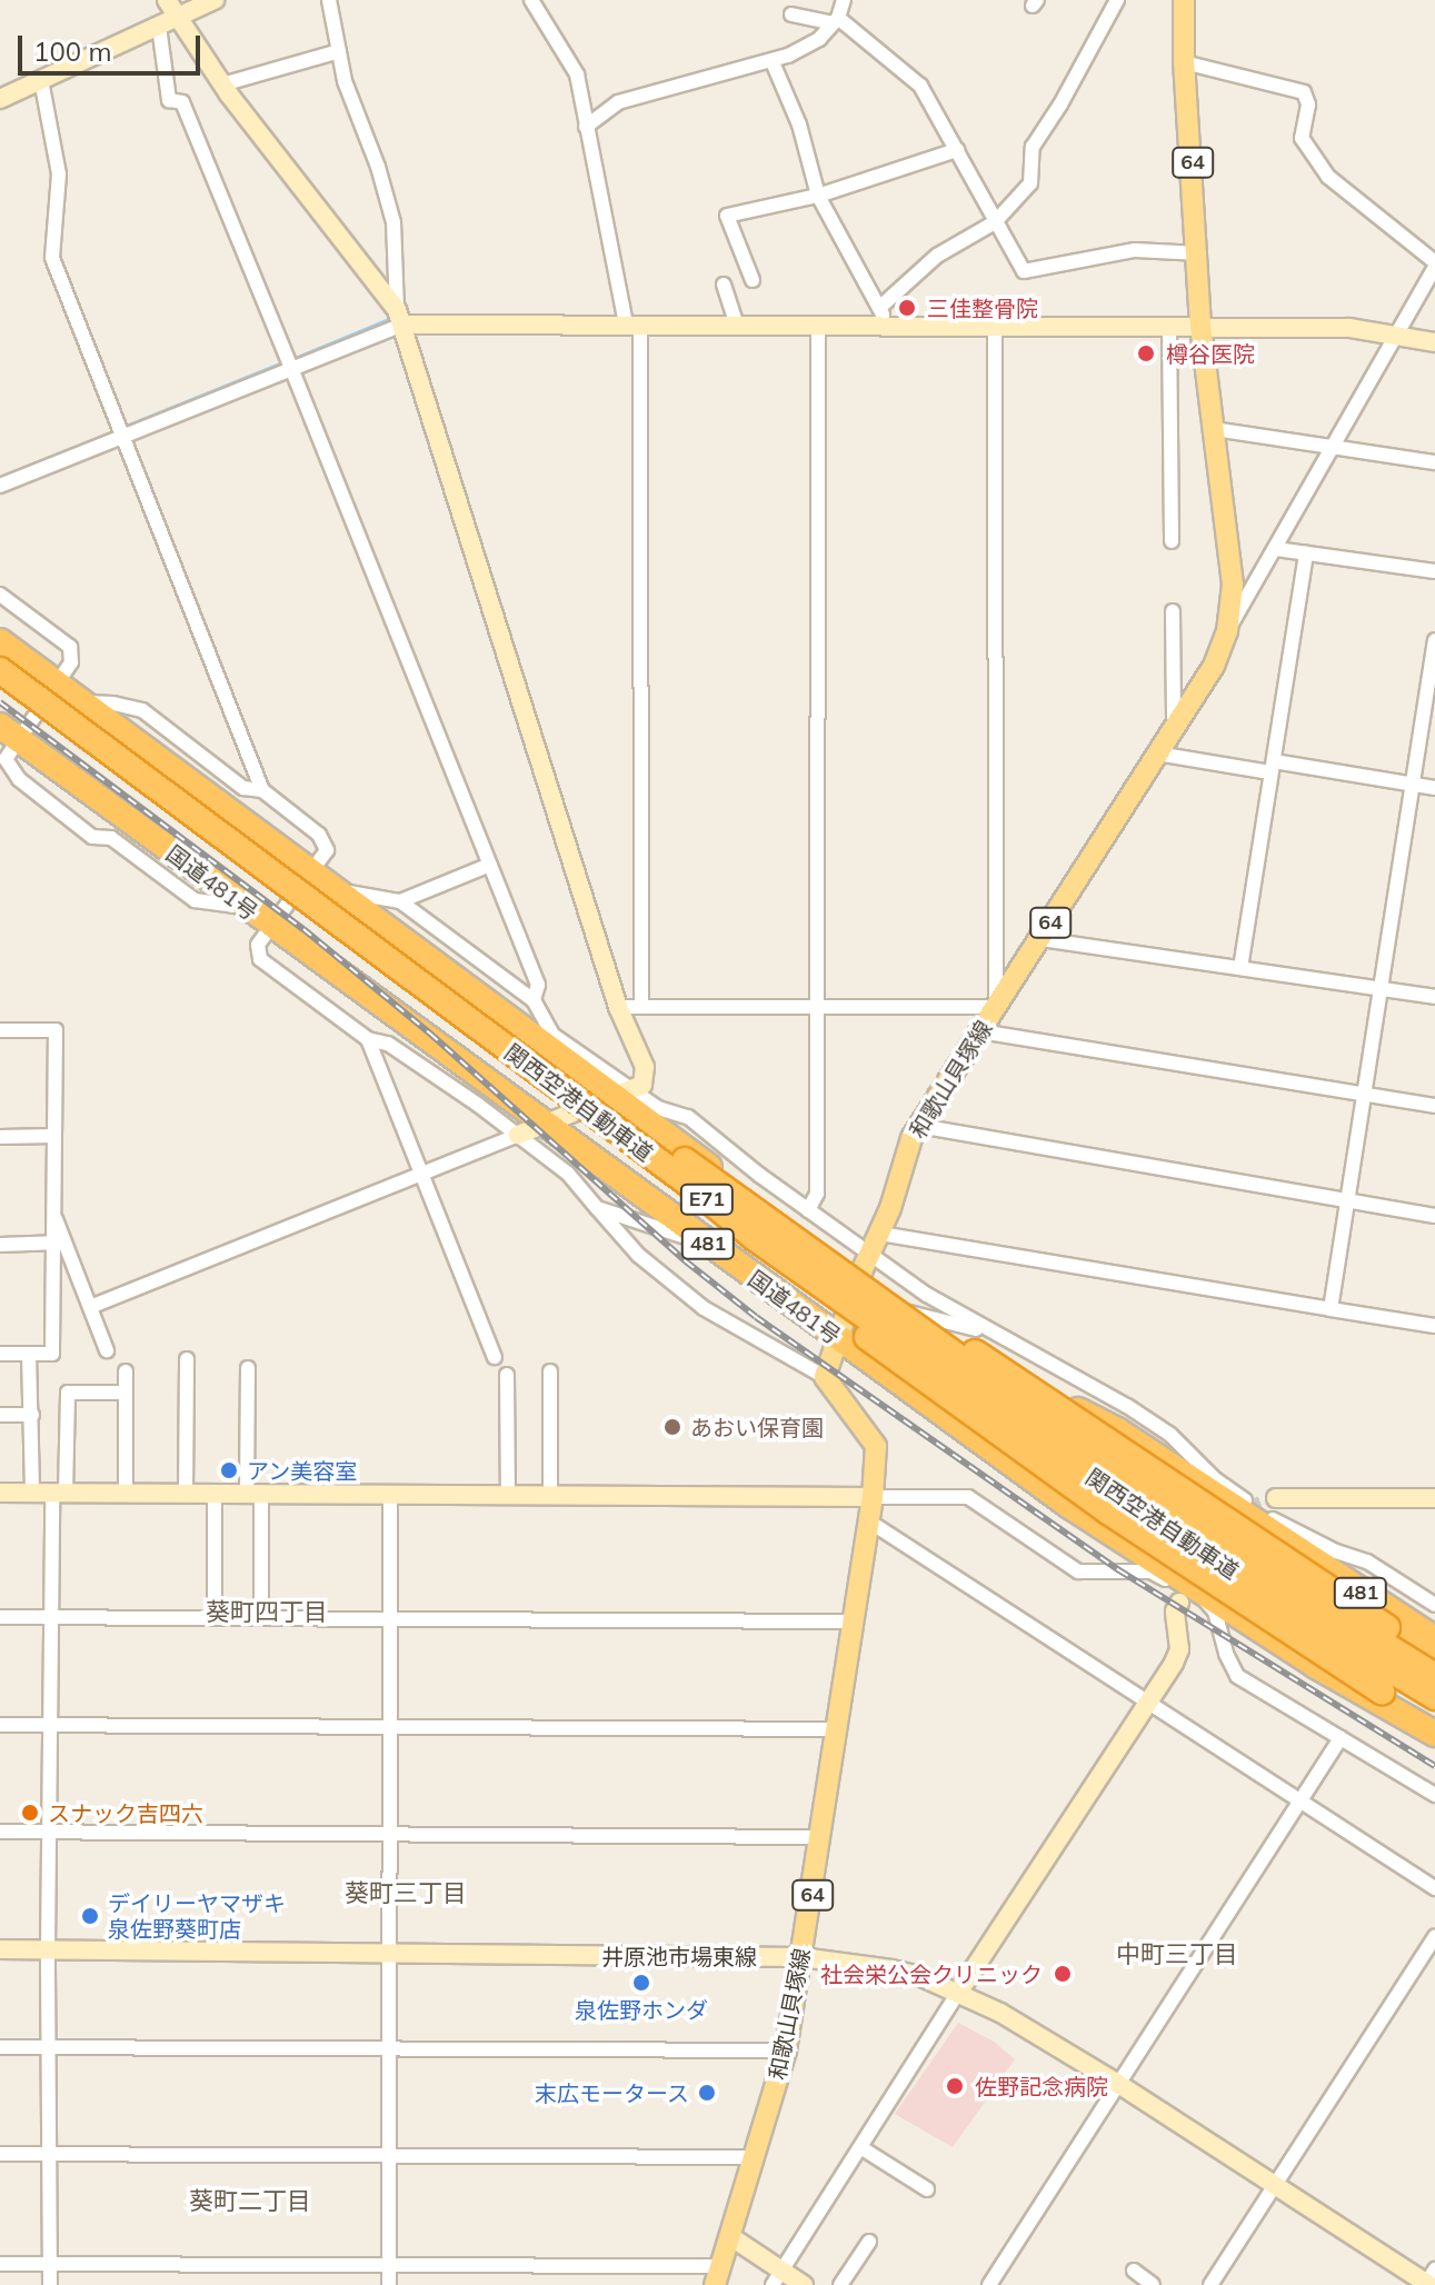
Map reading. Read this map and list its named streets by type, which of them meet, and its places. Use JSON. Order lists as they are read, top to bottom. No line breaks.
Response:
{"streets":{"highway":["国道481号","関西空港自動車道","E71","481"],"main road":["64","和歌山貝塚線"],"street":["井原池市場東線"]},"crossings":[["国道481号","和歌山貝塚線"],["国道481号","481"],["和歌山貝塚線","481"],["和歌山貝塚線","井原池市場東線"],["関西空港自動車道","481"]],"districts":["葵町四丁目","葵町三丁目","中町三丁目","葵町二丁目"],"places":["三佳整骨院","樽谷医院","あおい保育園","アン美容室","スナック吉四六","デイリーヤマザキ 泉佐野葵町店","社会栄公会クリニック","泉佐野ホンダ","佐野記念病院","末広モータース"],"scale_bar":"100 m"}
